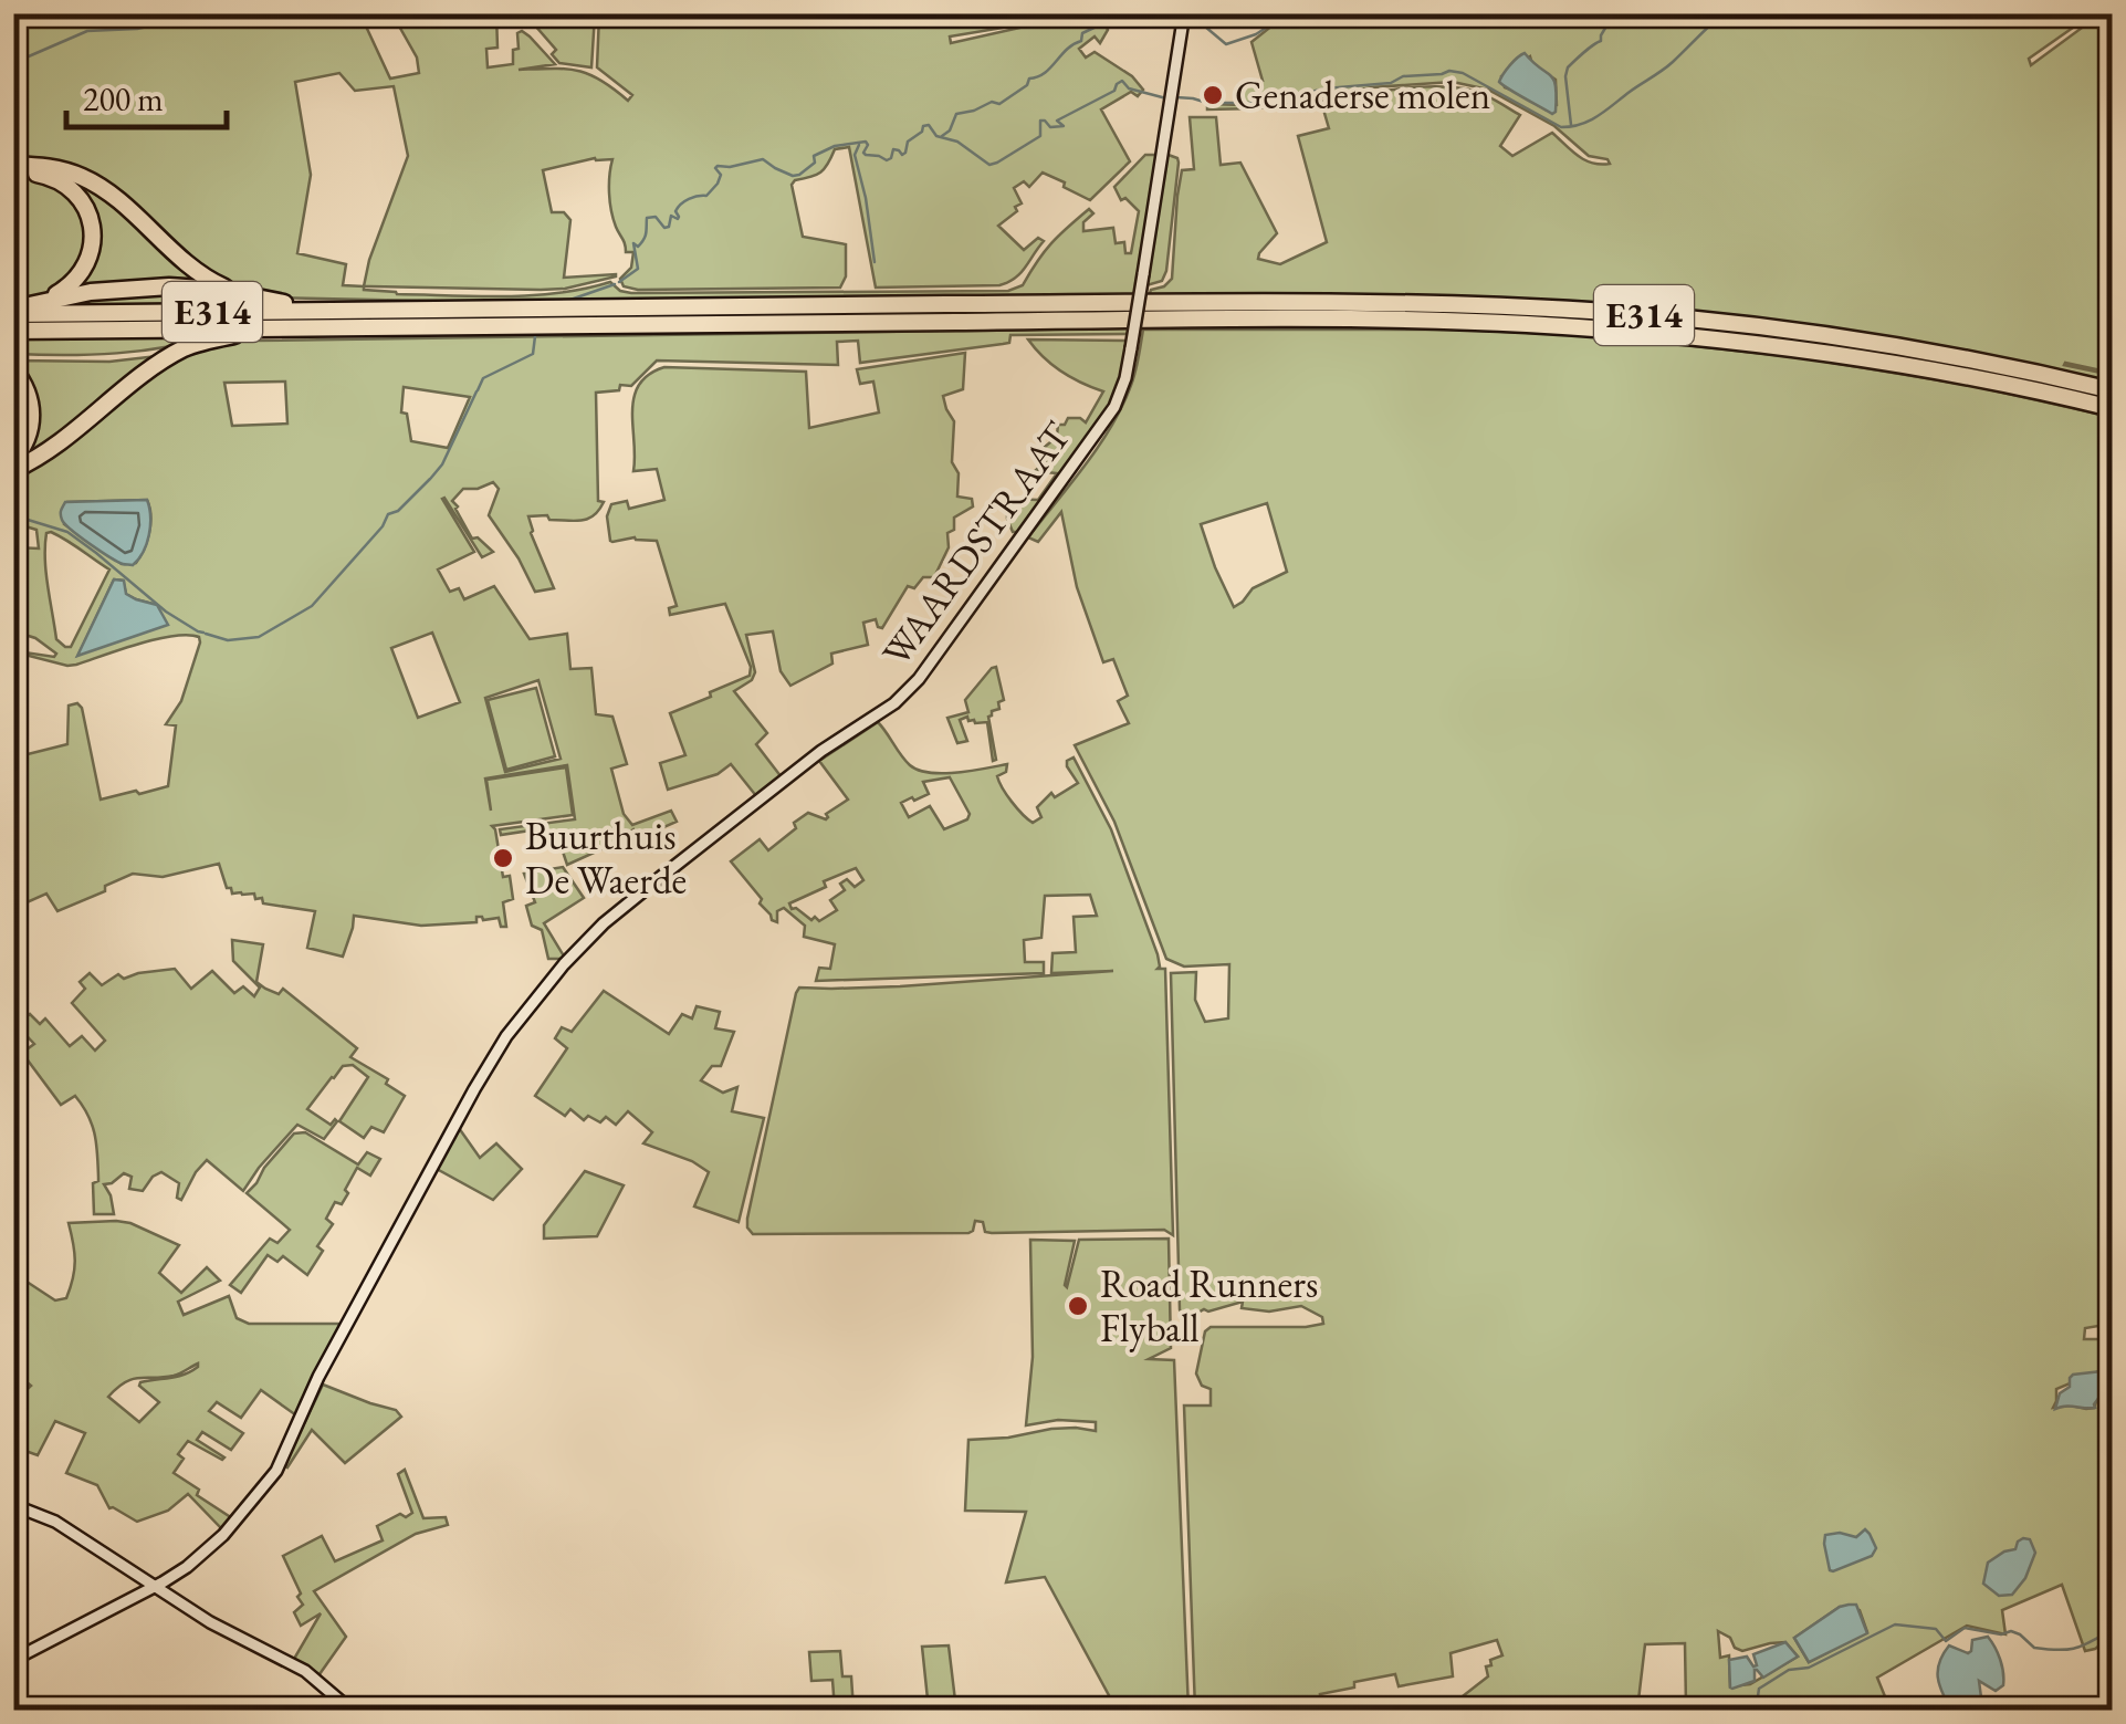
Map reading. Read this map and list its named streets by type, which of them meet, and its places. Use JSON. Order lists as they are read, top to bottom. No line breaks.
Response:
{"streets":{"highway":["E314"],"street":["WAARDSTRAAT"]},"places":["Genaderse molen","Buurthuis De Waerde","Road Runners Flyball"],"scale_bar":"200 m"}
